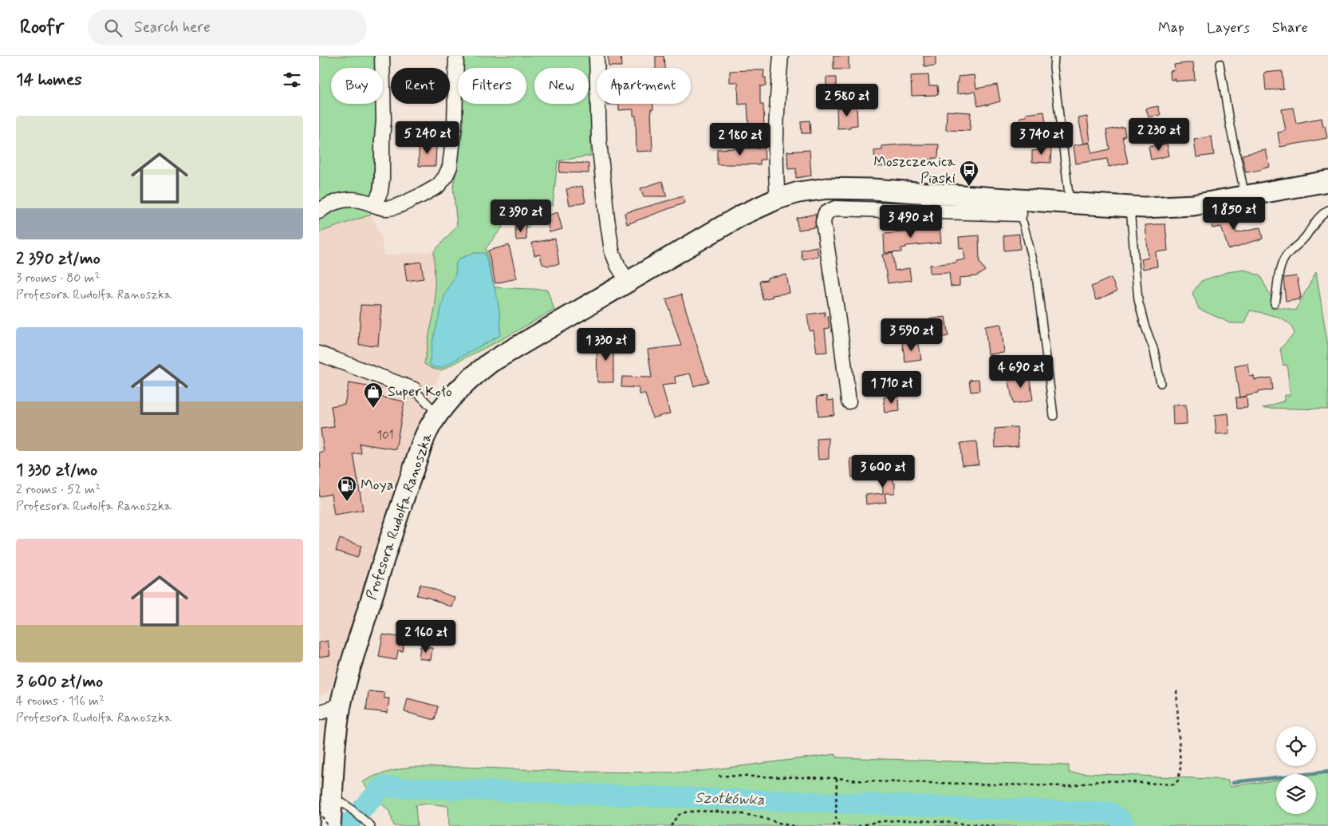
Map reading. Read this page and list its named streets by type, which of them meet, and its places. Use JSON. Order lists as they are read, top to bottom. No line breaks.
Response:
{"streets":{"street":["Profesora Rudolfa Ranoszka"]},"water":["Szotkówka"],"places":{"bus stop":["Moszczenica Piaski"],"shop":["Super Koło"],"fuel station":["Moya"]},"house_numbers":["101"],"page":{"header":"Roofr","search":"Search here","nav":["Map","Layers","Share"],"heading":"14 homes","chip":["Buy","Rent","Filters","New","Apartment"],"price":["2 580 zł","2 230 zł","5 240 zł","3 740 zł","2 180 zł","1 850 zł","2 390 zł","3 490 zł","3 590 zł","1 330 zł","4 690 zł","1 710 zł","3 600 zł","2 160 zł"],"list":[{"name":"2 390 zł/mo","note":"3 rooms · 80 m² · Profesora Rudolfa Ranoszka"},{"name":"1 330 zł/mo","note":"2 rooms · 52 m² · Profesora Rudolfa Ranoszka"},{"name":"3 600 zł/mo","note":"4 rooms · 116 m² · Profesora Rudolfa Ranoszka"}]}}
